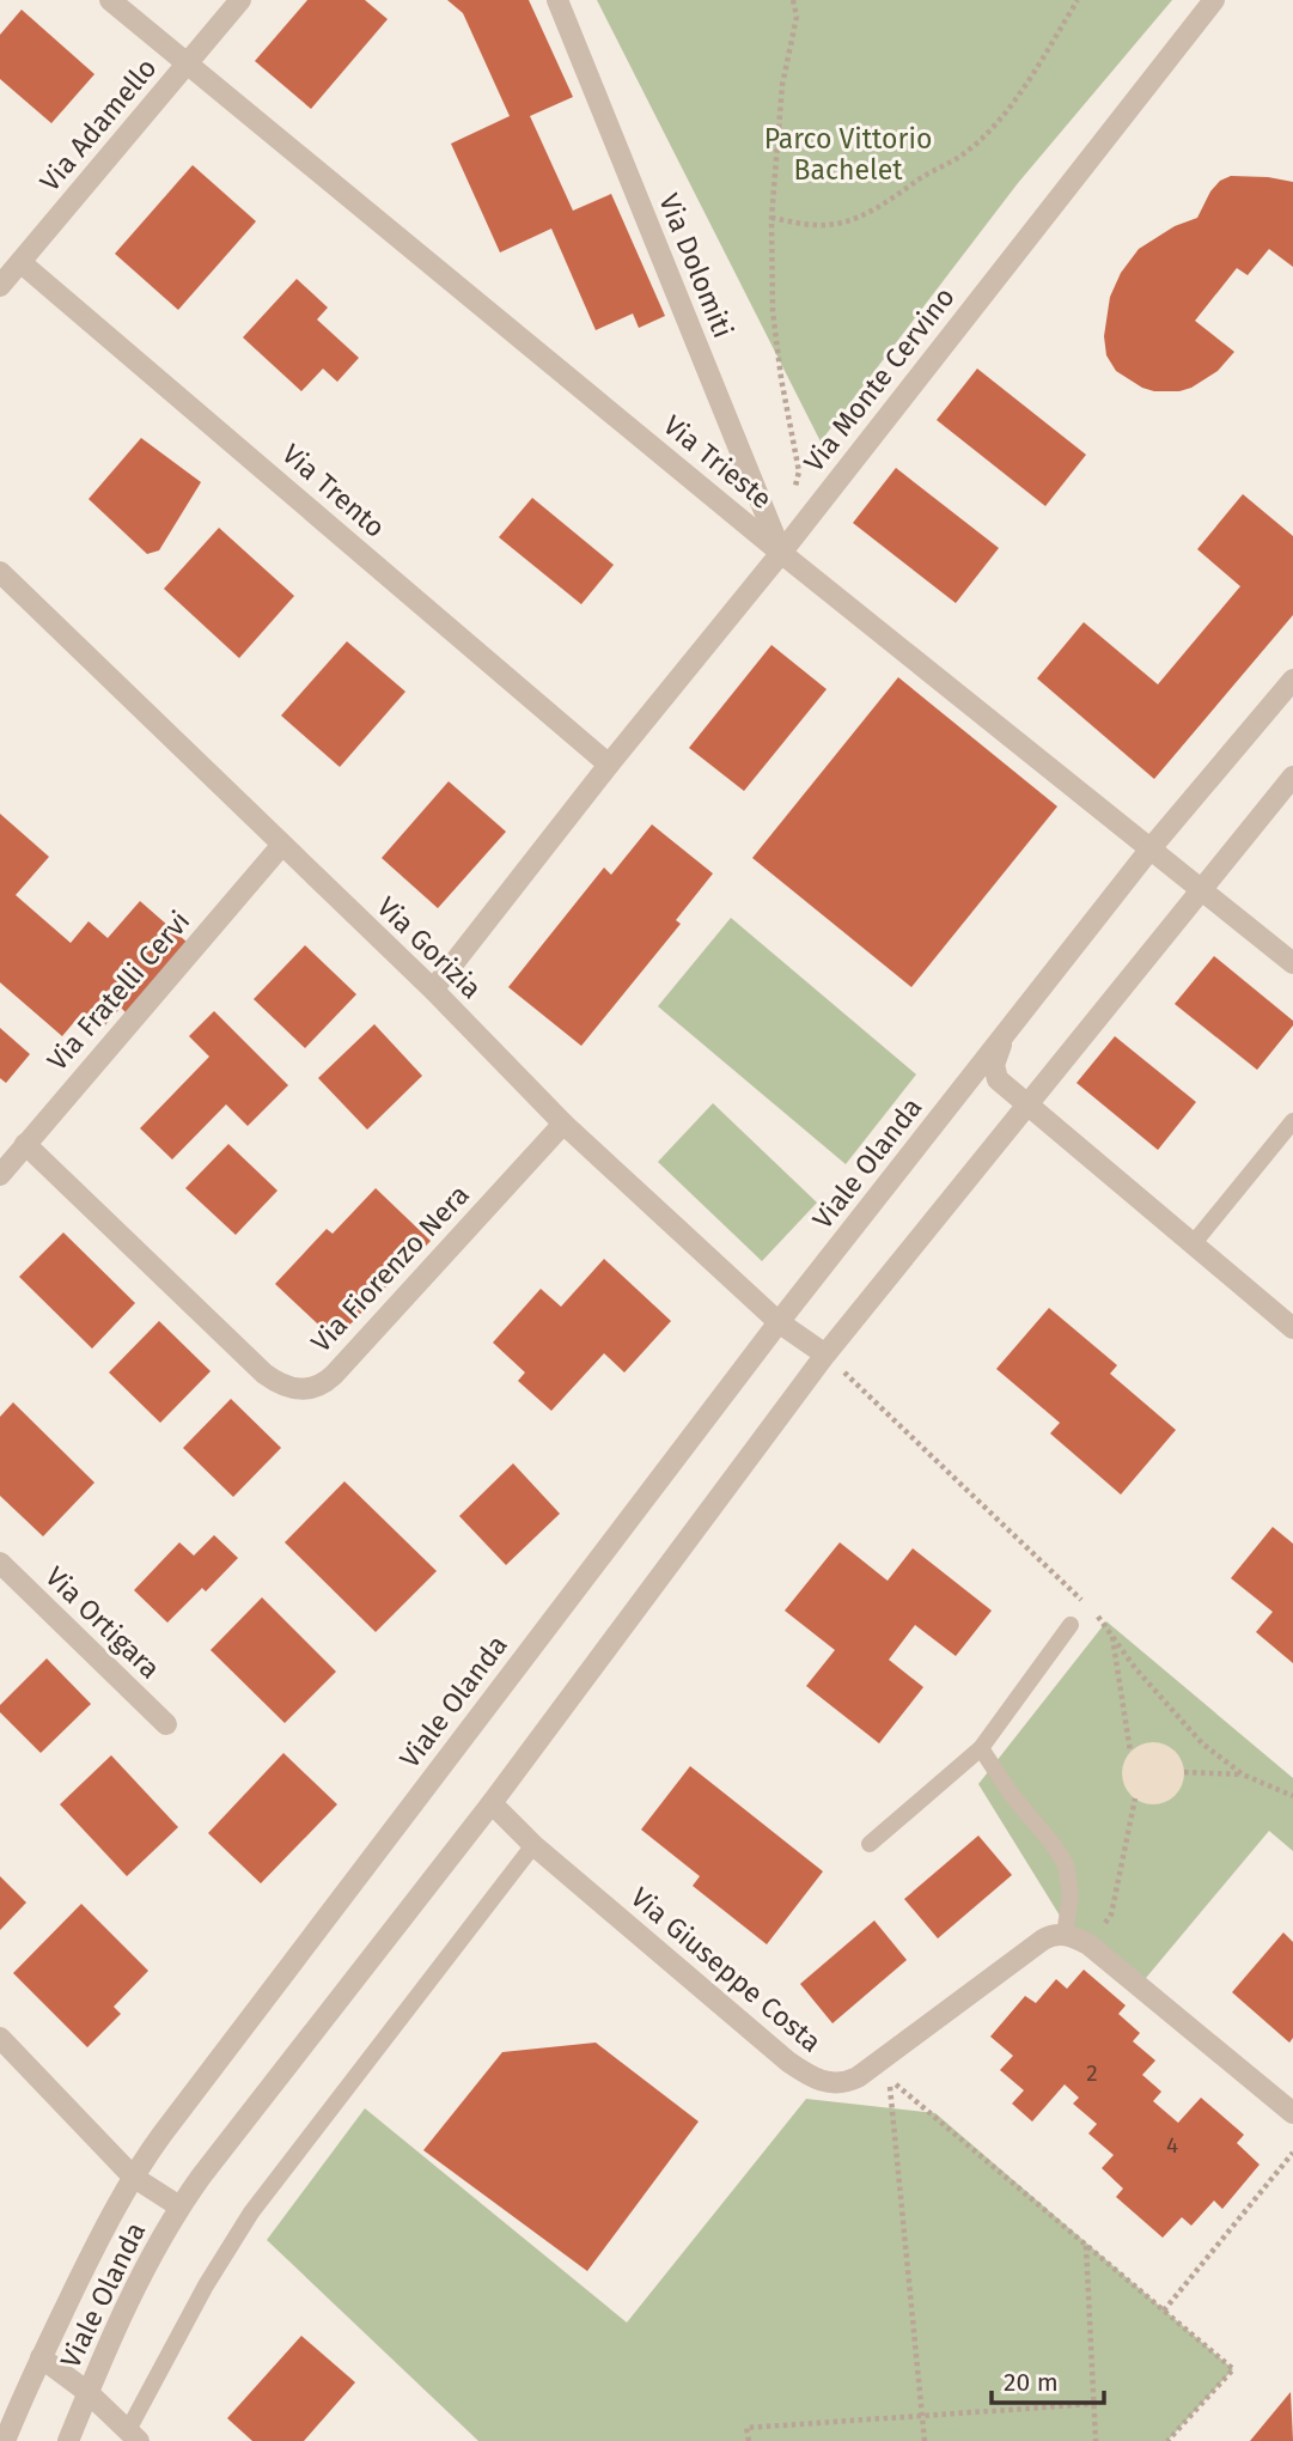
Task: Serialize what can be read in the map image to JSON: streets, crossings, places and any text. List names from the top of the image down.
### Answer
{
  "streets": {
    "street": [
      "Via Adamello",
      "Via Dolomiti",
      "Via Monte Cervino",
      "Via Trieste",
      "Via Trento",
      "Via Gorizia",
      "Via Fratelli Cervi",
      "Viale Olanda",
      "Via Fiorenzo Nera",
      "Via Ortigara",
      "Via Giuseppe Costa"
    ]
  },
  "crossings": [
    ["Via Adamello", "Via Trieste"],
    ["Via Adamello", "Via Trento"],
    ["Via Dolomiti", "Via Monte Cervino"],
    ["Via Dolomiti", "Via Trieste"],
    ["Via Monte Cervino", "Via Trieste"],
    ["Via Monte Cervino", "Via Trento"],
    ["Via Monte Cervino", "Via Gorizia"],
    ["Via Trieste", "Viale Olanda"],
    ["Via Gorizia", "Via Fratelli Cervi"],
    ["Via Gorizia", "Viale Olanda"],
    ["Via Gorizia", "Via Fiorenzo Nera"],
    ["Via Fratelli Cervi", "Via Fiorenzo Nera"],
    ["Viale Olanda", "Via Giuseppe Costa"]
  ],
  "parks": ["Parco Vittorio Bachelet"],
  "house_numbers": ["2", "4"],
  "scale_bar": "20 m"
}
